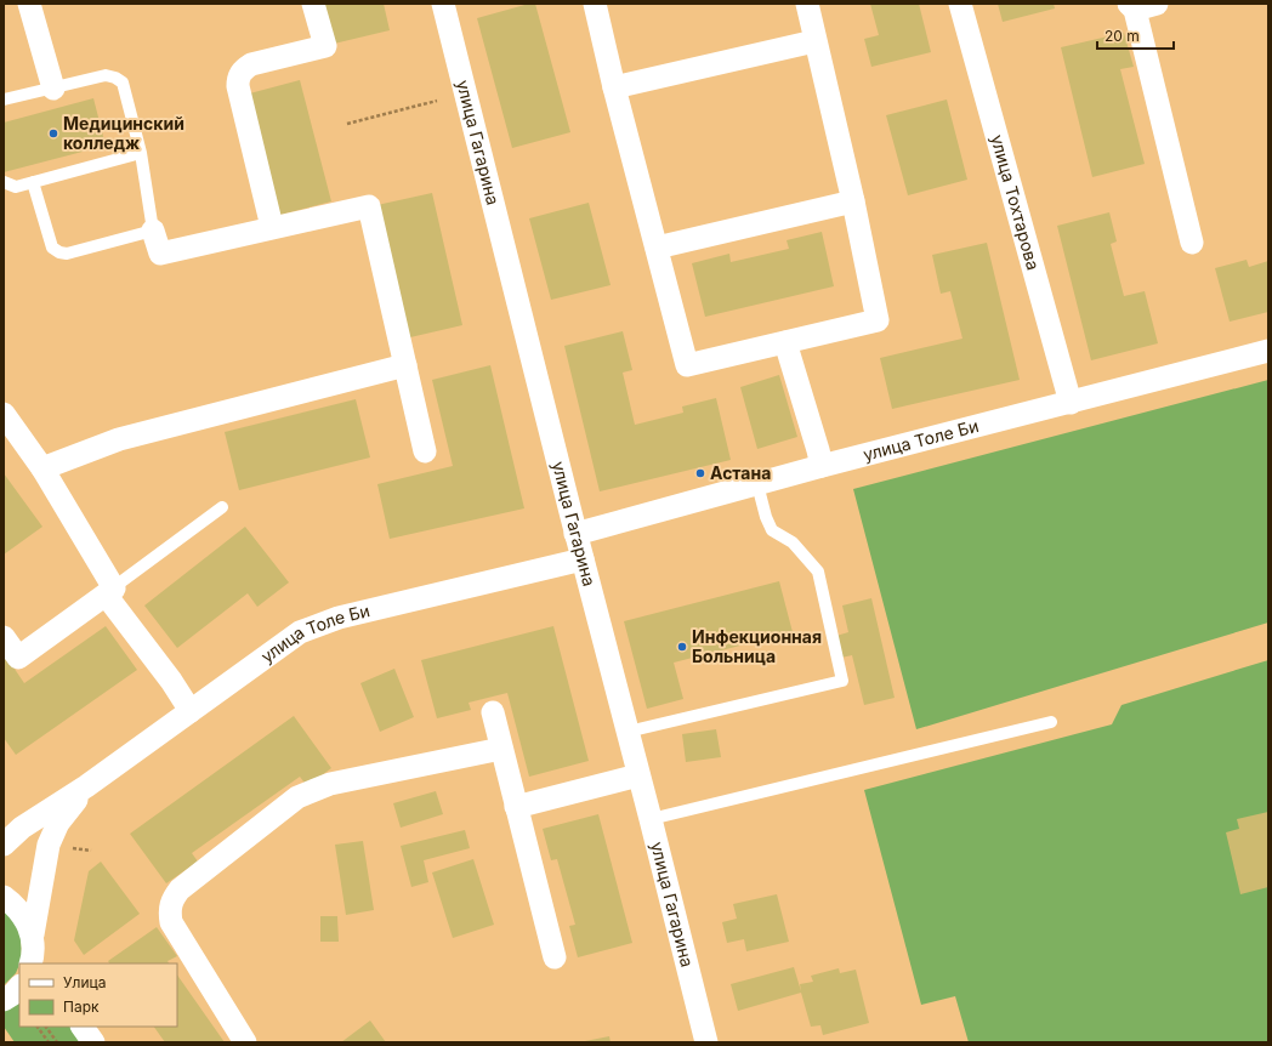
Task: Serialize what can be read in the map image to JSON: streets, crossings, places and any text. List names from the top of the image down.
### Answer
{
  "streets": {
    "street": ["улица Гагарина", "улица Тохтарова", "улица Толе Би"]
  },
  "crossings": [
    ["улица Гагарина", "улица Толе Би"],
    ["улица Тохтарова", "улица Толе Би"]
  ],
  "places": ["Медицинский колледж", "Астана", "Инфекционная Больница"],
  "legend": ["Улица", "Парк"],
  "scale_bar": "20 m"
}
